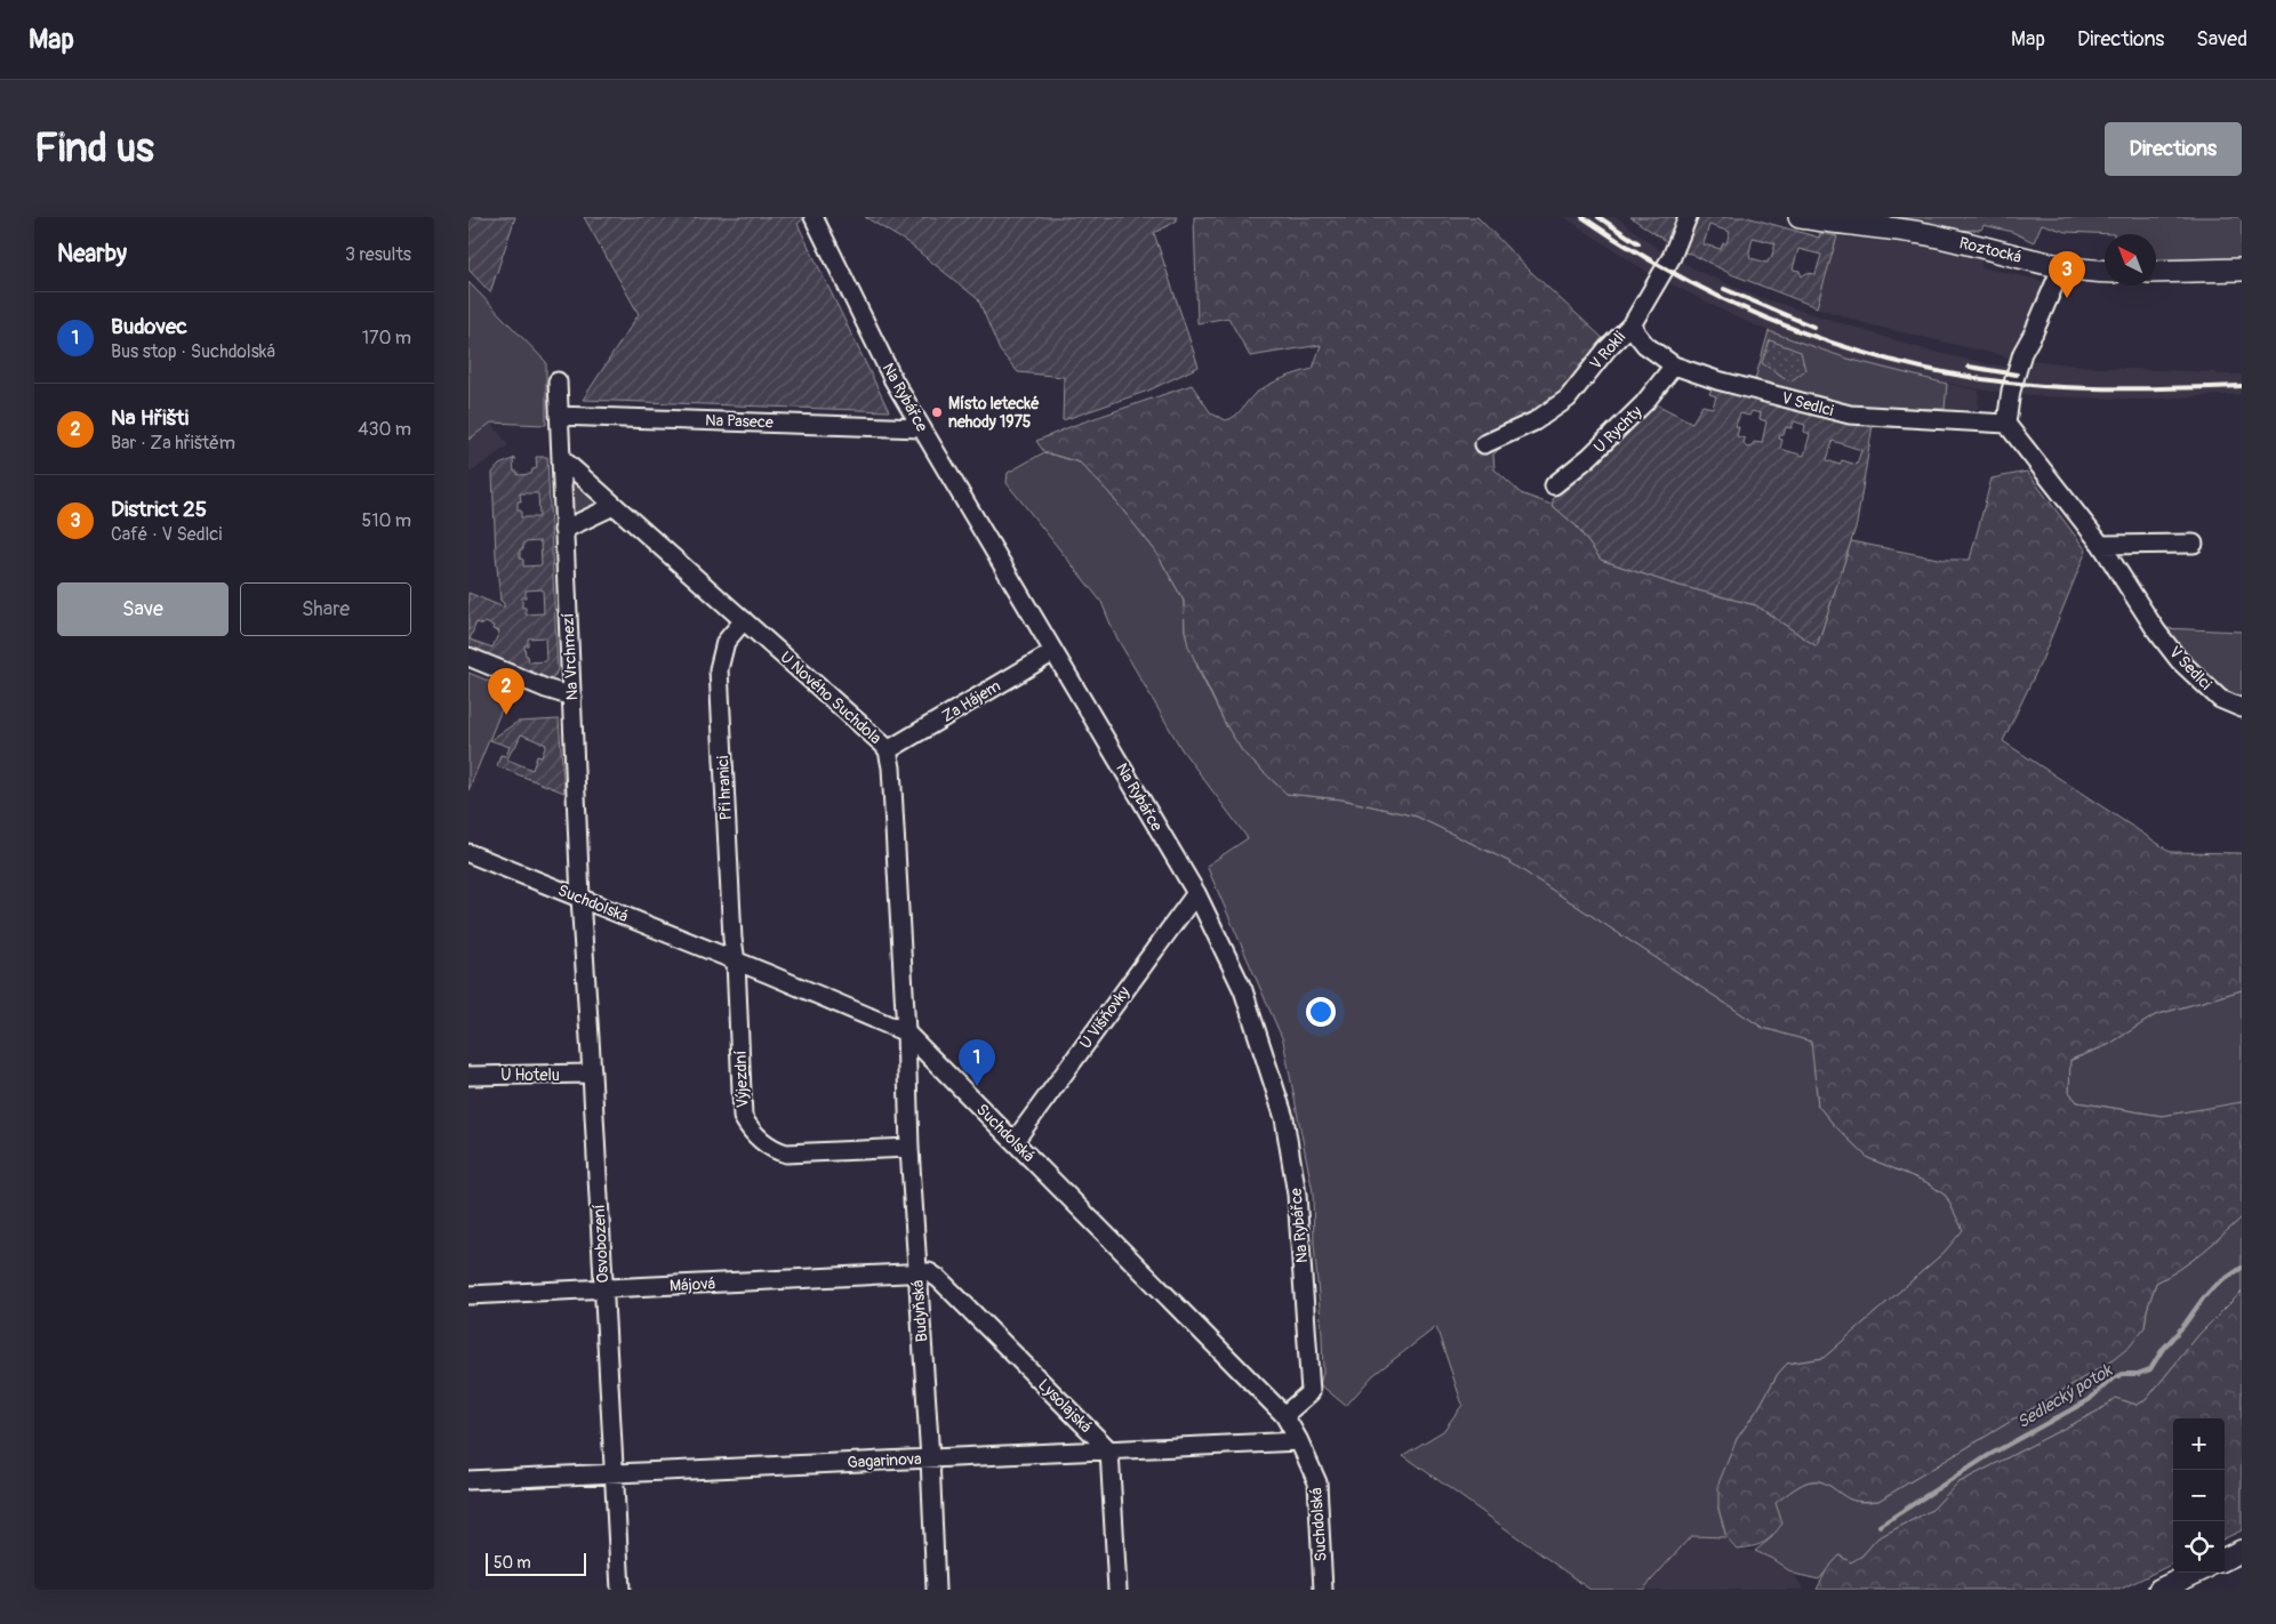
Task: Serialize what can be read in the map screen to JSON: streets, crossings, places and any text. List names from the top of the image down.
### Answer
{
  "streets": {
    "main road": ["Roztocká"],
    "street": [
      "V Rokli",
      "Na Rybářce",
      "V Sedlci",
      "Na Pasece",
      "U Rychty",
      "Na Vrchmezí",
      "U Nového Suchdola",
      "Za Hájem",
      "Při hranici",
      "Suchdolská",
      "U Višňovky",
      "U Hotelu",
      "Výjezdní",
      "Osvobození",
      "Májová",
      "Budyňská",
      "Lysolajská",
      "Gagarinova"
    ]
  },
  "crossings": [
    ["V Rokli", "V Sedlci"],
    ["Na Rybářce", "Na Pasece"],
    ["Na Rybářce", "Za Hájem"],
    ["Na Rybářce", "Suchdolská"],
    ["Na Rybářce", "U Višňovky"],
    ["V Sedlci", "U Rychty"],
    ["Na Pasece", "Na Vrchmezí"],
    ["Na Vrchmezí", "U Nového Suchdola"],
    ["Na Vrchmezí", "Suchdolská"],
    ["Na Vrchmezí", "Osvobození"],
    ["U Nového Suchdola", "Za Hájem"],
    ["U Nového Suchdola", "Při hranici"],
    ["U Nového Suchdola", "Suchdolská"],
    ["U Nového Suchdola", "Budyňská"],
    ["Při hranici", "Suchdolská"],
    ["Při hranici", "Výjezdní"],
    ["Suchdolská", "U Višňovky"],
    ["Suchdolská", "Výjezdní"],
    ["Suchdolská", "Osvobození"],
    ["Suchdolská", "Budyňská"],
    ["Suchdolská", "Gagarinova"],
    ["U Hotelu", "Osvobození"],
    ["Výjezdní", "Budyňská"],
    ["Osvobození", "Májová"],
    ["Osvobození", "Gagarinova"],
    ["Májová", "Budyňská"],
    ["Májová", "Lysolajská"],
    ["Budyňská", "Lysolajská"],
    ["Budyňská", "Gagarinova"],
    ["Lysolajská", "Gagarinova"]
  ],
  "water": ["Sedlecký potok"],
  "places": ["Místo letecké nehody 1975"],
  "scale_bar": "50 m",
  "north": "top left",
  "page": {
    "header": "Map",
    "nav": ["Map", "Directions", "Saved"],
    "buttons": [
      "Directions",
      ["Save", "Share"]
    ],
    "title": "Find us",
    "heading": ["Nearby", "3 results"],
    "pins": ["3", "2", "1"],
    "list": [
      {
        "mark": "1",
        "name": "Budovec",
        "note": "Bus stop · Suchdolská",
        "value": "170 m"
      },
      {
        "mark": "2",
        "name": "Na Hřišti",
        "note": "Bar · Za hřištěm",
        "value": "430 m"
      },
      {
        "mark": "3",
        "name": "District 25",
        "note": "Café · V Sedlci",
        "value": "510 m"
      }
    ],
    "map_buttons": ["+", "−"],
    "scale": "50 m"
  }
}
